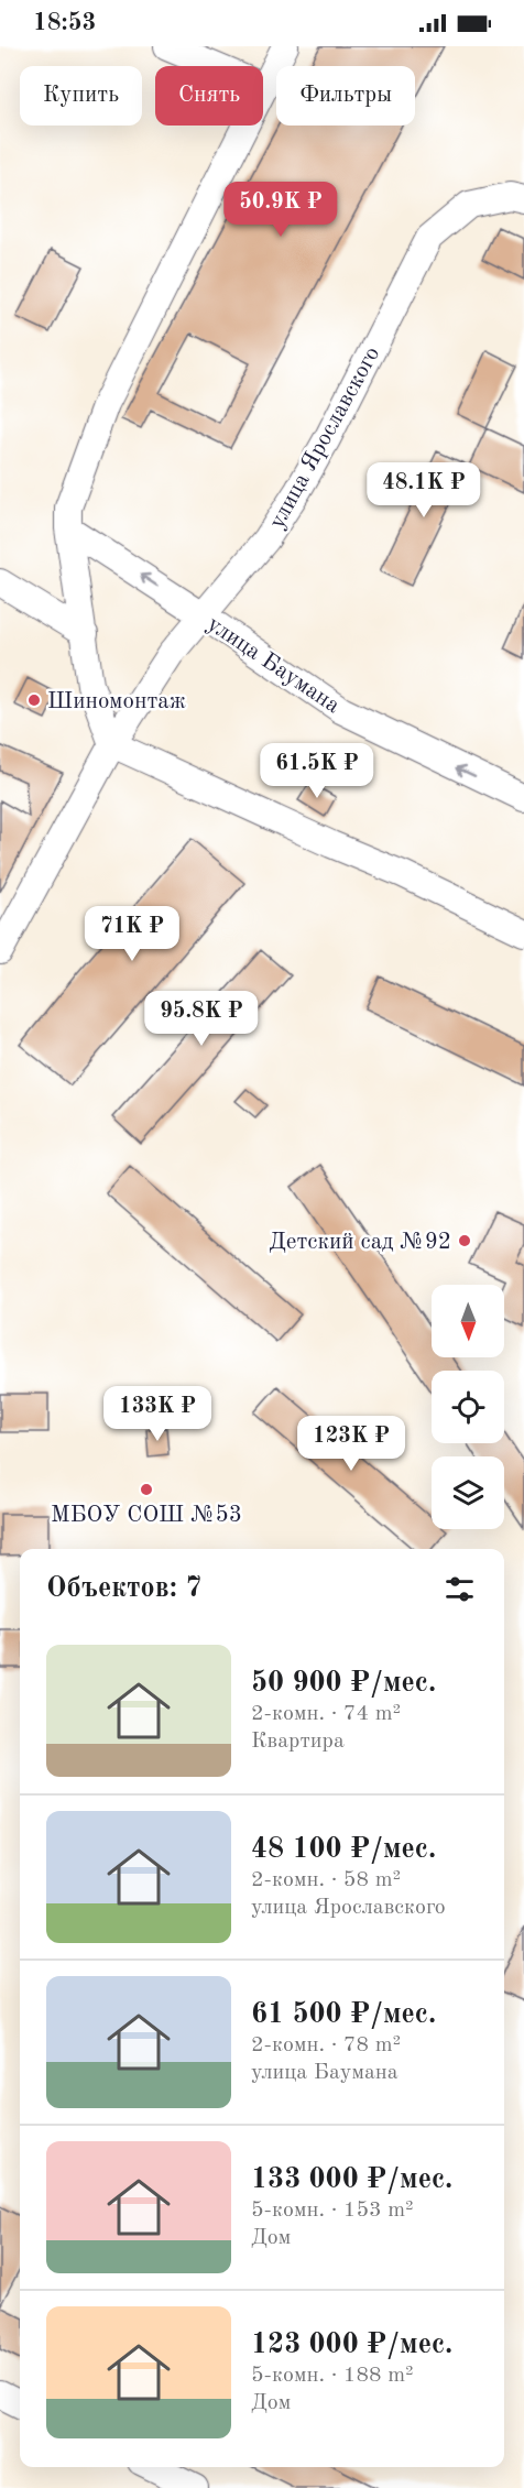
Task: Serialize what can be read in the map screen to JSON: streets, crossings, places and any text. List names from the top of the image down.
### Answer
{
  "streets": {
    "street": ["улица Ярославского", "улица Баумана"]
  },
  "crossings": [
    ["улица Ярославского", "улица Баумана"]
  ],
  "places": ["Шиномонтаж", "Детский сад №92", "МБОУ СОШ №53"],
  "north": "bottom",
  "page": {
    "status": "18:53",
    "chip": ["Купить", "Снять", "Фильтры"],
    "price": [
      "50.9K ₽",
      "48.1K ₽",
      "61.5K ₽",
      "71K ₽",
      "95.8K ₽",
      "133K ₽",
      "123K ₽"
    ],
    "heading": "Объектов: 7",
    "list": [
      {
        "name": "50 900 ₽/мес.",
        "note": "2-комн. · 74 m² · Квартира"
      },
      {
        "name": "48 100 ₽/мес.",
        "note": "2-комн. · 58 m² · улица Ярославского"
      },
      {
        "name": "61 500 ₽/мес.",
        "note": "2-комн. · 78 m² · улица Баумана"
      },
      {
        "name": "133 000 ₽/мес.",
        "note": "5-комн. · 153 m² · Дом"
      },
      {
        "name": "123 000 ₽/мес.",
        "note": "5-комн. · 188 m² · Дом"
      }
    ]
  }
}
